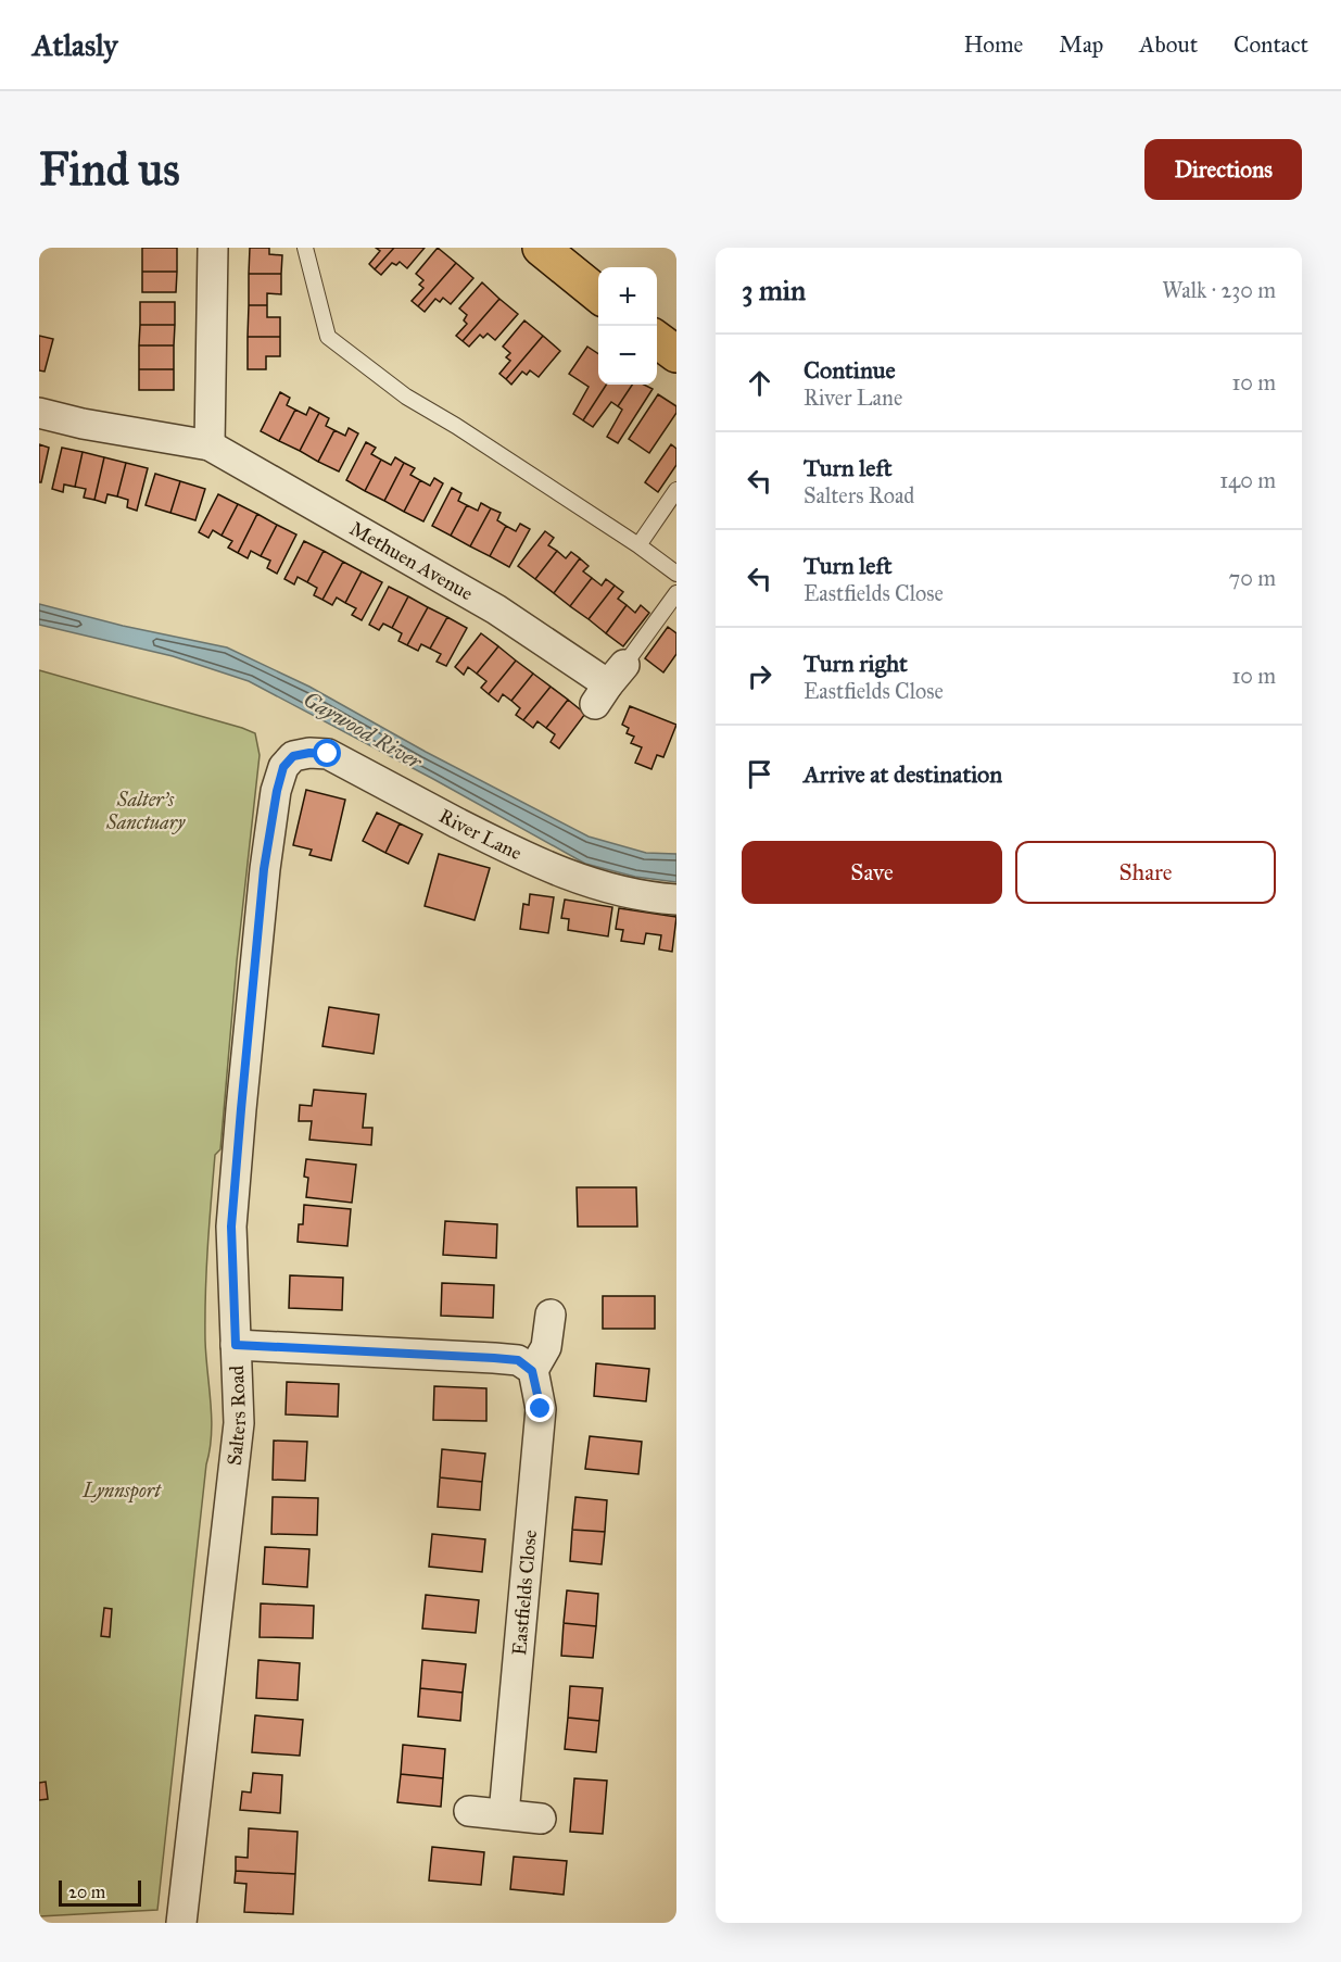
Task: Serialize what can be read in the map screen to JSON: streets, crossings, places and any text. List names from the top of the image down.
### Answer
{
  "streets": {
    "street": [
      "Methuen Avenue",
      "River Lane",
      "Salters Road",
      "Eastfields Close"
    ]
  },
  "crossings": [
    ["River Lane", "Salters Road"]
  ],
  "water": ["Gaywood River"],
  "parks": ["Salter's Sanctuary", "Lynnsport"],
  "scale_bar": "20 m",
  "page": {
    "header": "Atlasly",
    "nav": [
      "Home",
      "Map",
      "About",
      "Contact"
    ],
    "buttons": [
      "Directions",
      ["Save", "Share"]
    ],
    "title": "Find us",
    "heading": ["3 min", "Walk · 230 m"],
    "map_buttons": ["+", "−"],
    "list": [
      ["Continue", "River Lane", "10 m"],
      ["Turn left", "Salters Road", "140 m"],
      ["Turn left", "Eastfields Close", "70 m"],
      ["Turn right", "Eastfields Close", "10 m"],
      "Arrive at destination"
    ],
    "scale": "20 m"
  }
}
